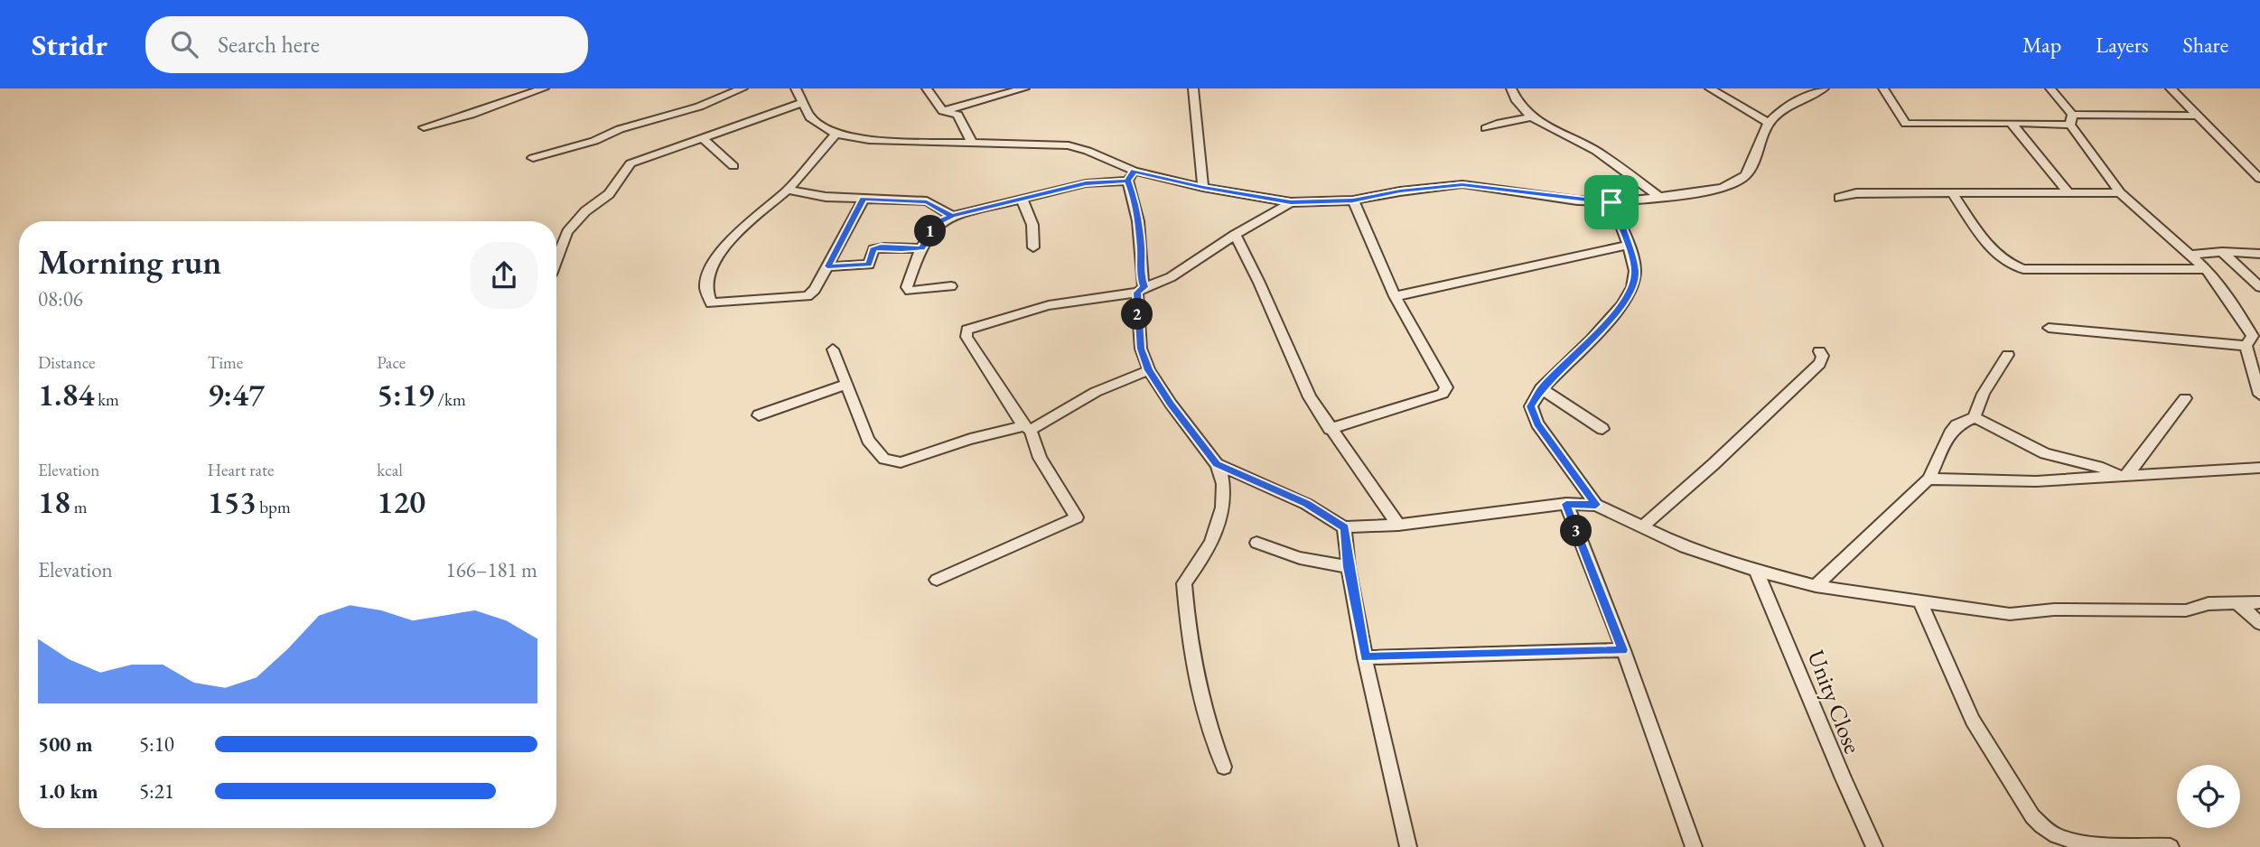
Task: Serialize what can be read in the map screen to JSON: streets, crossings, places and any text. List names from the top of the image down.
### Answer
{
  "streets": {
    "street": ["Unity Close"]
  },
  "page": {
    "header": "Stridr",
    "search": "Search here",
    "nav": ["Map", "Layers", "Share"],
    "pins": ["1", "2", "3"],
    "heading": ["Morning run", "08:06"],
    "stats": [
      ["Distance", "1.84 km"],
      ["Time", "9:47"],
      ["Pace", "5:19 /km"],
      ["Elevation", "18 m"],
      ["Heart rate", "153 bpm"],
      ["kcal", "120"]
    ],
    "chart": ["Elevation", "166–181 m"],
    "list": [
      {
        "name": "500 m",
        "note": "5:10"
      },
      {
        "name": "1.0 km",
        "note": "5:21"
      }
    ]
  }
}
